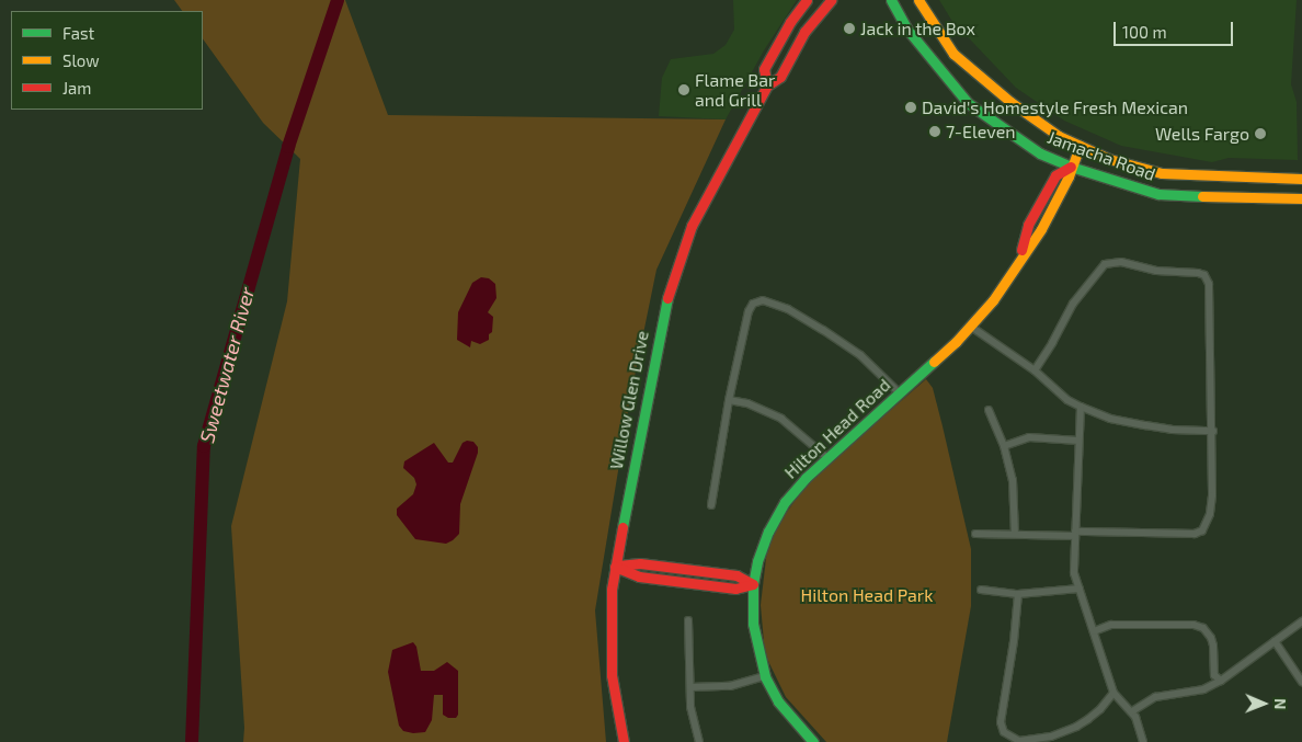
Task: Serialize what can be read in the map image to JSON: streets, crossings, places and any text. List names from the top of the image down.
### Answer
{
  "streets": {
    "main road": ["Jamacha Road", "Willow Glen Drive", "Hilton Head Road"]
  },
  "crossings": [
    ["Jamacha Road", "Hilton Head Road"]
  ],
  "water": ["Sweetwater River"],
  "parks": ["Hilton Head Park"],
  "places": [
    "Jack in the Box",
    "Flame Bar and Grill",
    "David's Homestyle Fresh Mexican",
    "7-Eleven",
    "Wells Fargo"
  ],
  "legend": ["Fast", "Slow", "Jam"],
  "scale_bar": "100 m",
  "north": "right"
}
